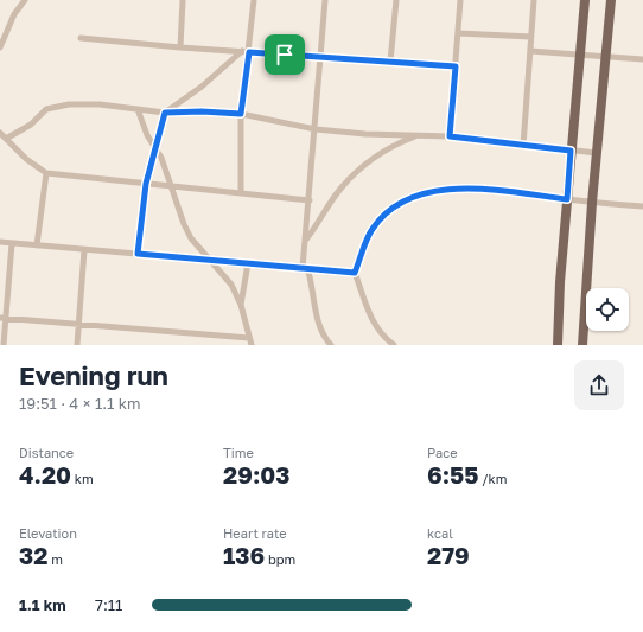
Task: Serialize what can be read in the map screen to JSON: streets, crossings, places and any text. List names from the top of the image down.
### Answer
{
  "page": {
    "heading": ["Evening run", "19:51 · 4 × 1.1 km"],
    "stats": [
      ["Distance", "4.20 km"],
      ["Time", "29:03"],
      ["Pace", "6:55 /km"],
      ["Elevation", "32 m"],
      ["Heart rate", "136 bpm"],
      ["kcal", "279"]
    ],
    "list": [
      {
        "name": "1.1 km",
        "note": "7:11"
      }
    ]
  }
}
